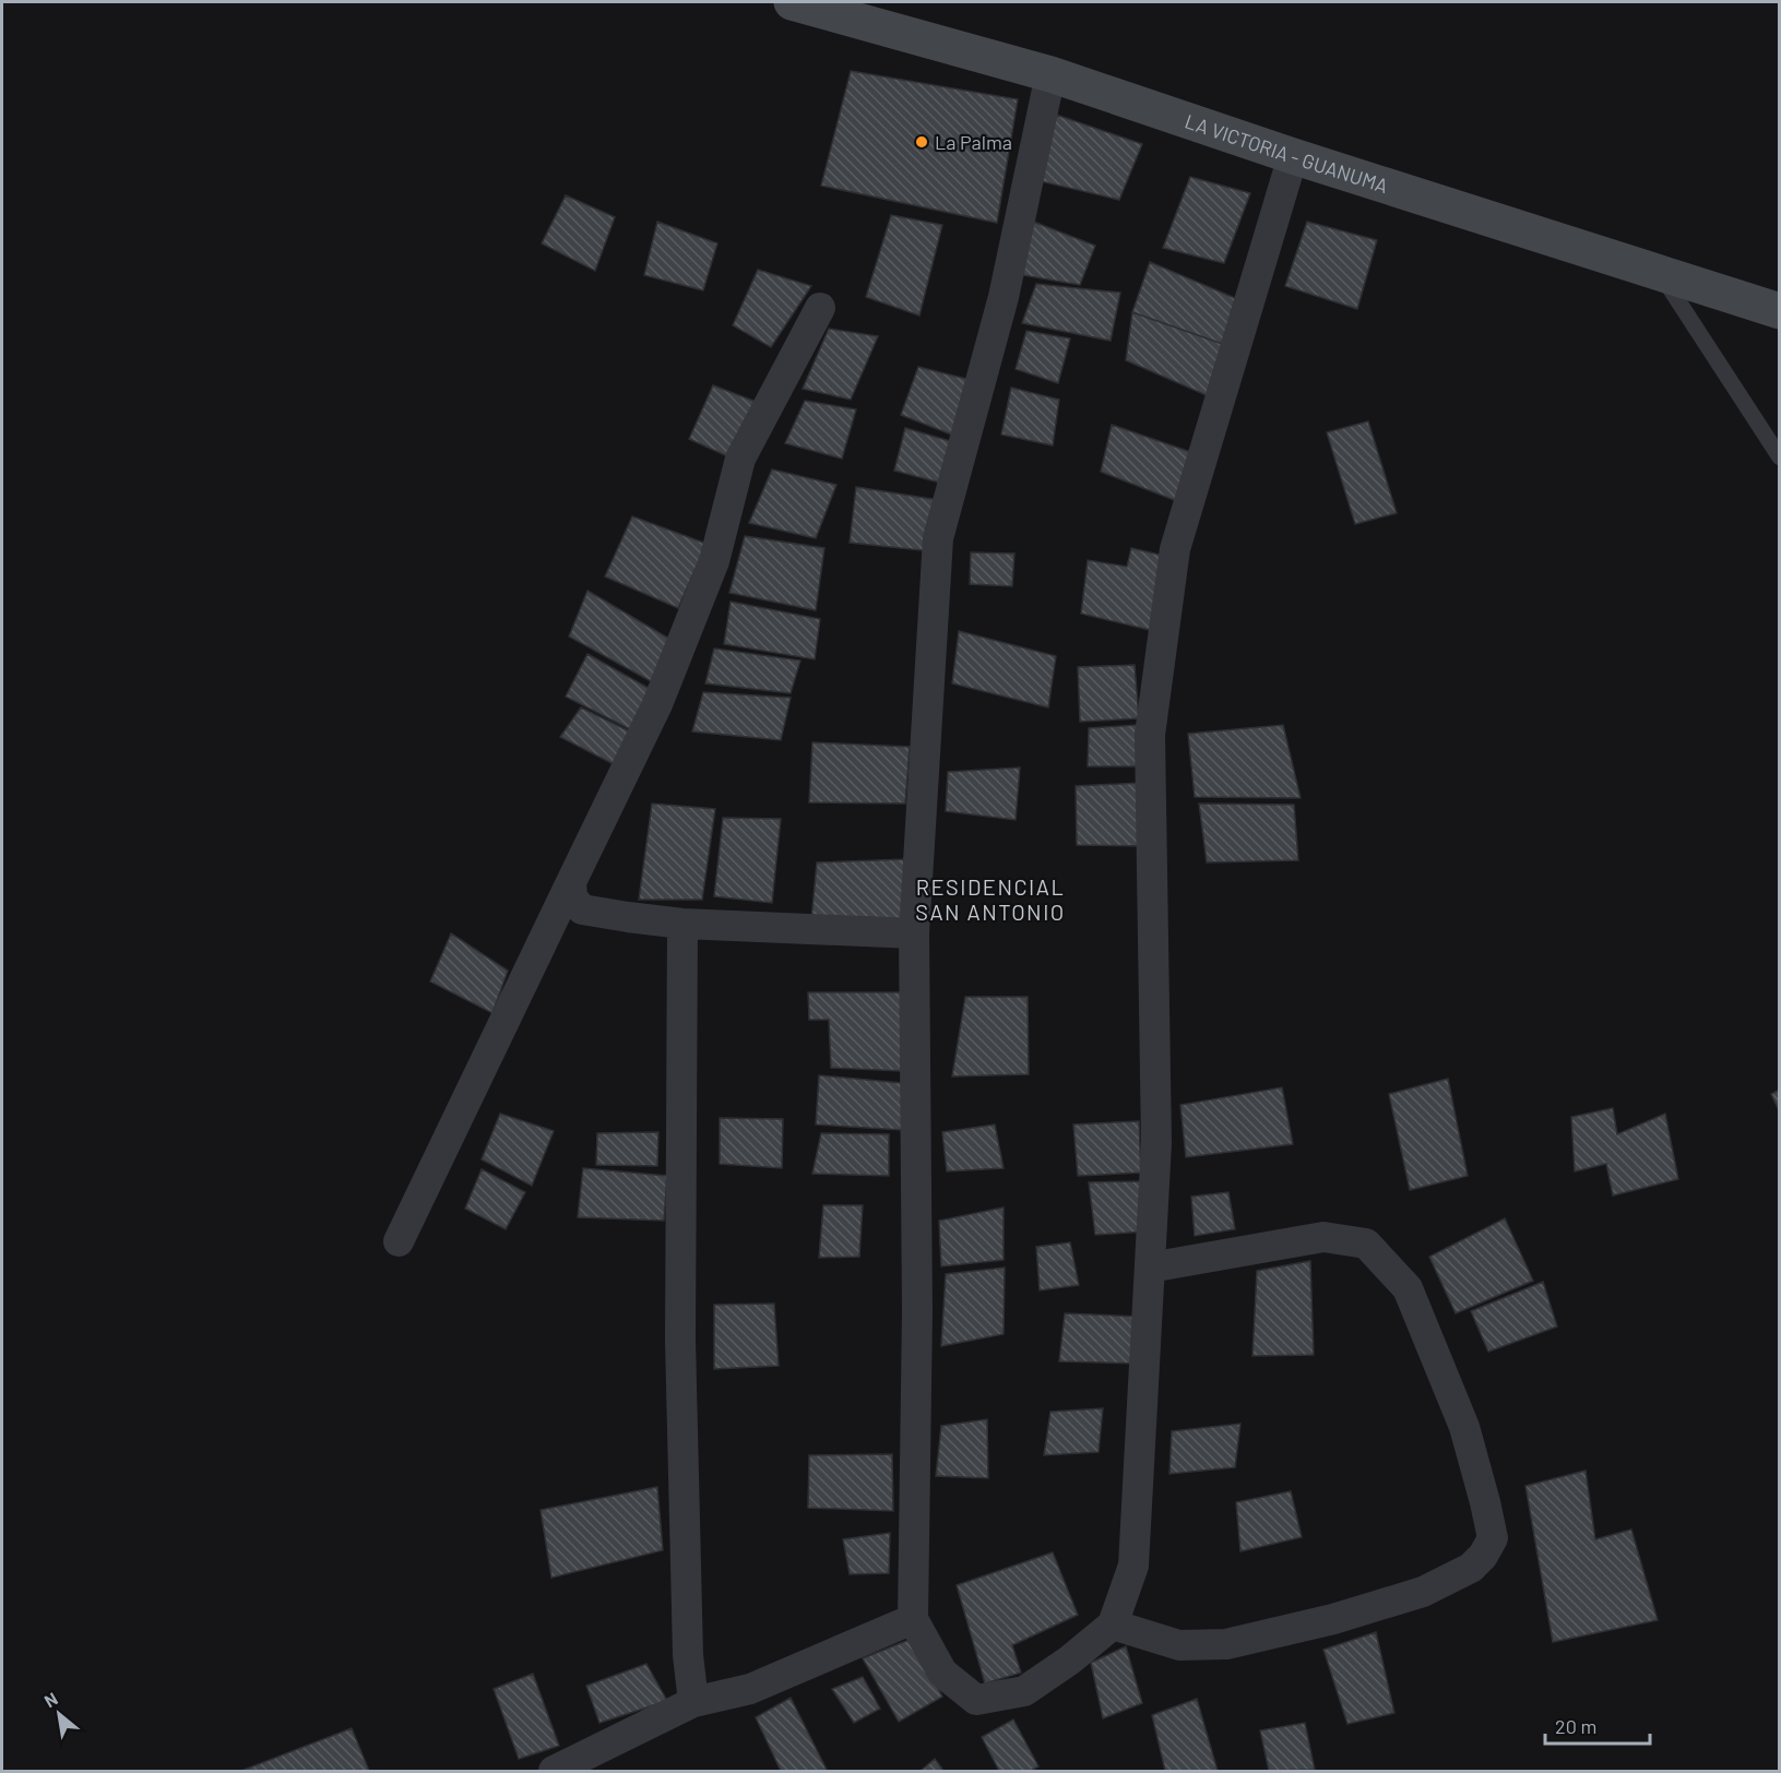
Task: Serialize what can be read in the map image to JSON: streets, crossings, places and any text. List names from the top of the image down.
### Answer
{
  "streets": {
    "main road": ["LA VICTORIA - GUANUMA"]
  },
  "districts": ["RESIDENCIAL SAN ANTONIO"],
  "places": ["La Palma"],
  "scale_bar": "20 m",
  "north": "top left"
}
